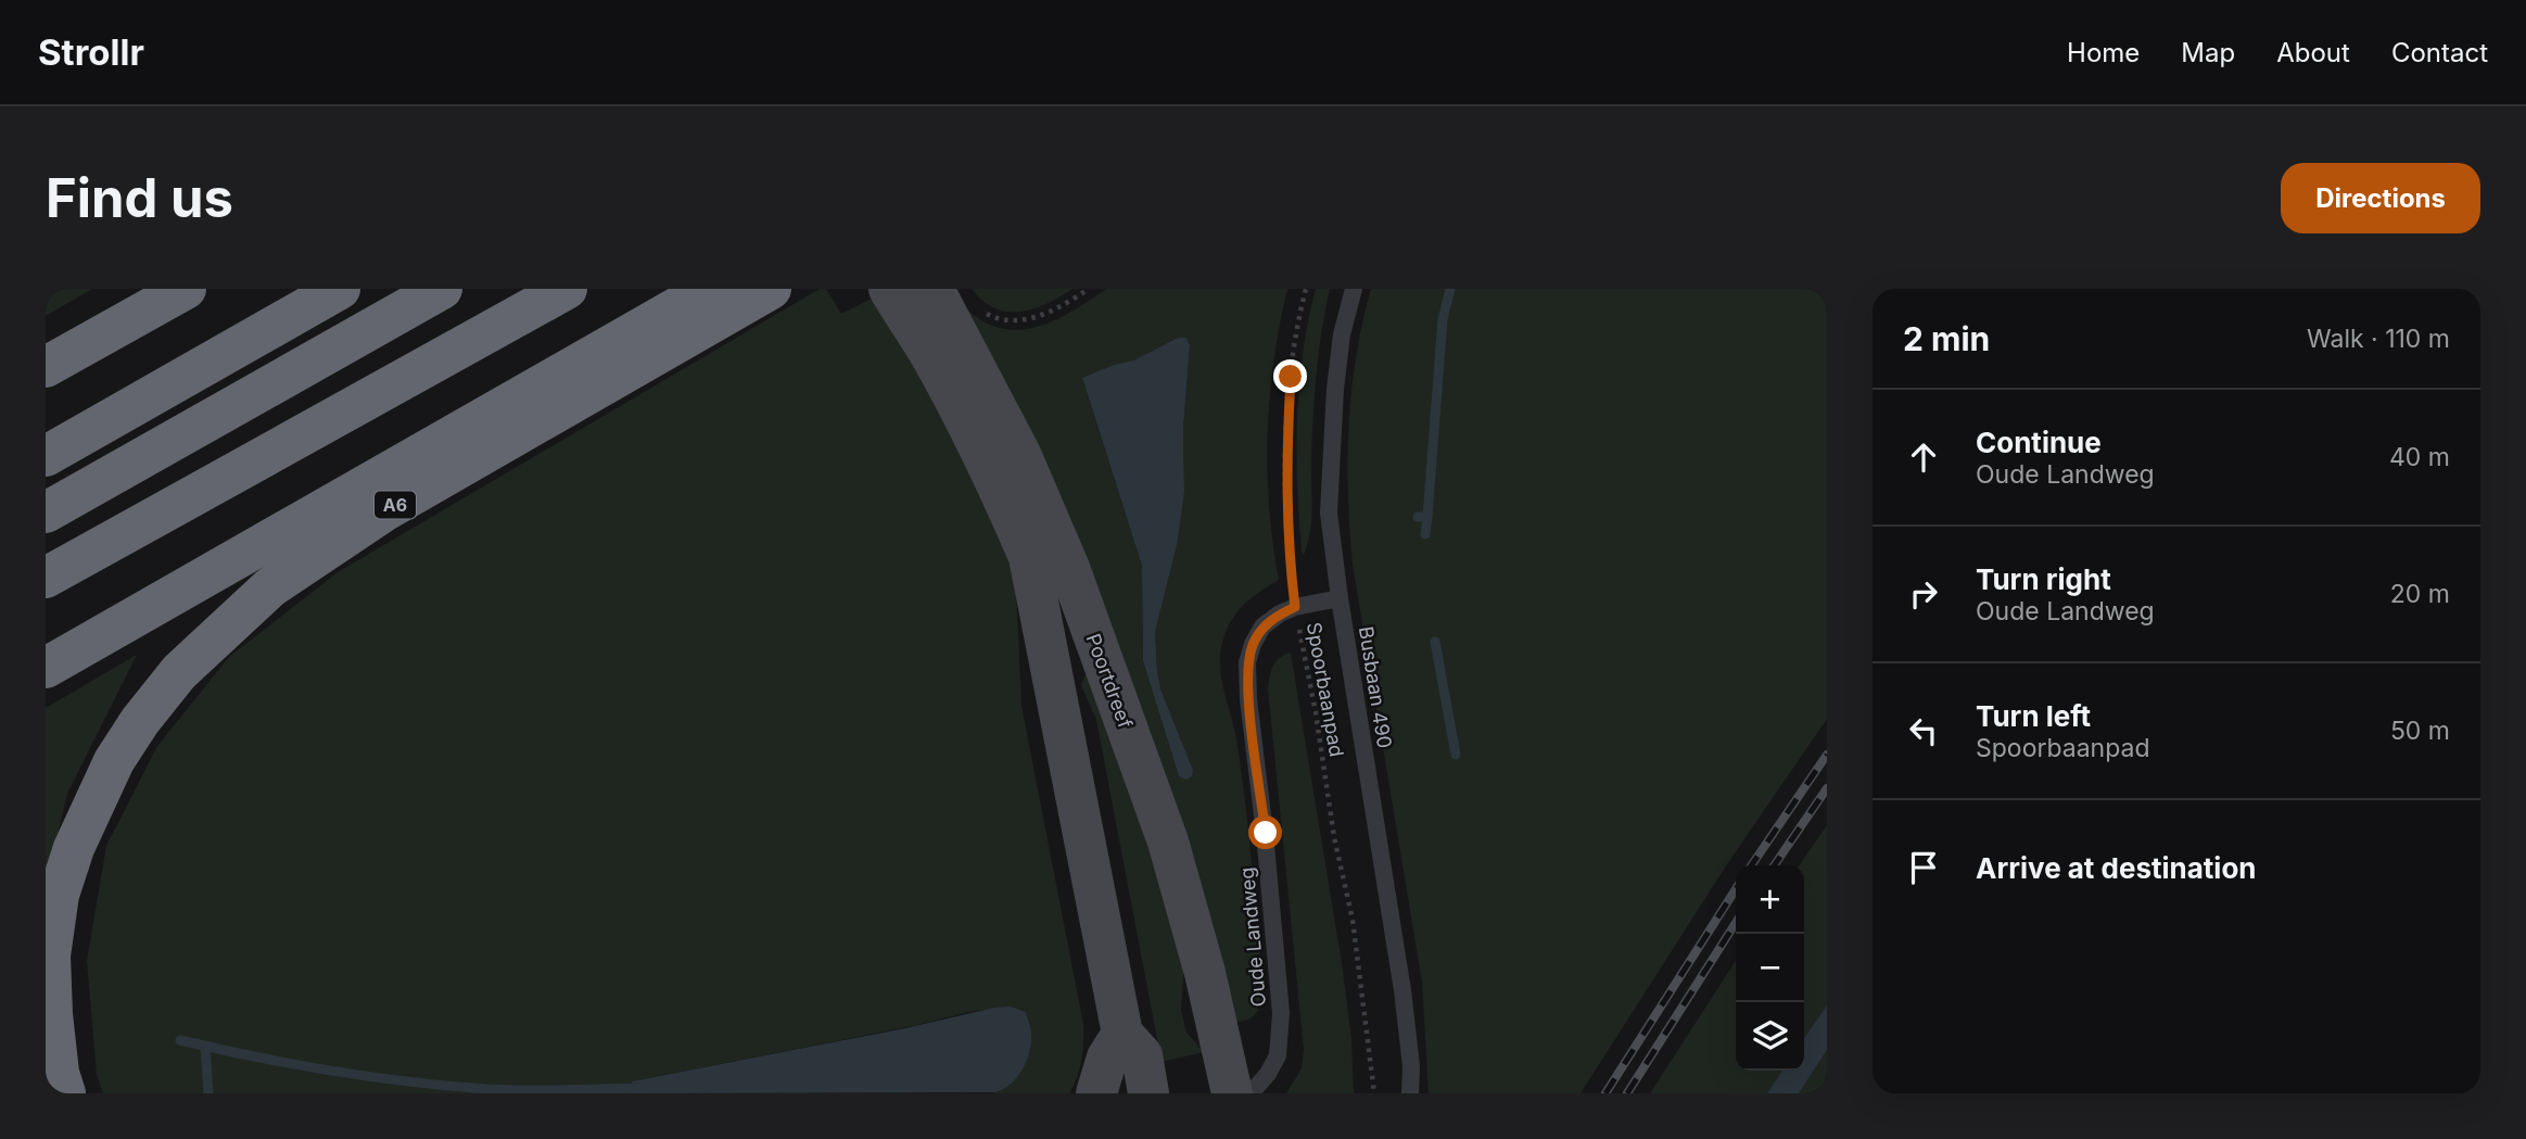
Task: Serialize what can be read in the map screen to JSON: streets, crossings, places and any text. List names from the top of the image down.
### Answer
{
  "streets": {
    "highway": ["A6"],
    "main road": ["Poortdreef"],
    "lane": ["Busbaan 490", "Oude Landweg"],
    "path": ["Spoorbaanpad"]
  },
  "crossings": [
    ["Busbaan 490", "Oude Landweg"],
    ["Spoorbaanpad", "Oude Landweg"]
  ],
  "page": {
    "header": "Strollr",
    "nav": [
      "Home",
      "Map",
      "About",
      "Contact"
    ],
    "buttons": "Directions",
    "title": "Find us",
    "heading": ["2 min", "Walk · 110 m"],
    "list": [
      ["Continue", "Oude Landweg", "40 m"],
      ["Turn right", "Oude Landweg", "20 m"],
      ["Turn left", "Spoorbaanpad", "50 m"],
      "Arrive at destination"
    ],
    "map_buttons": ["+", "−"]
  }
}
